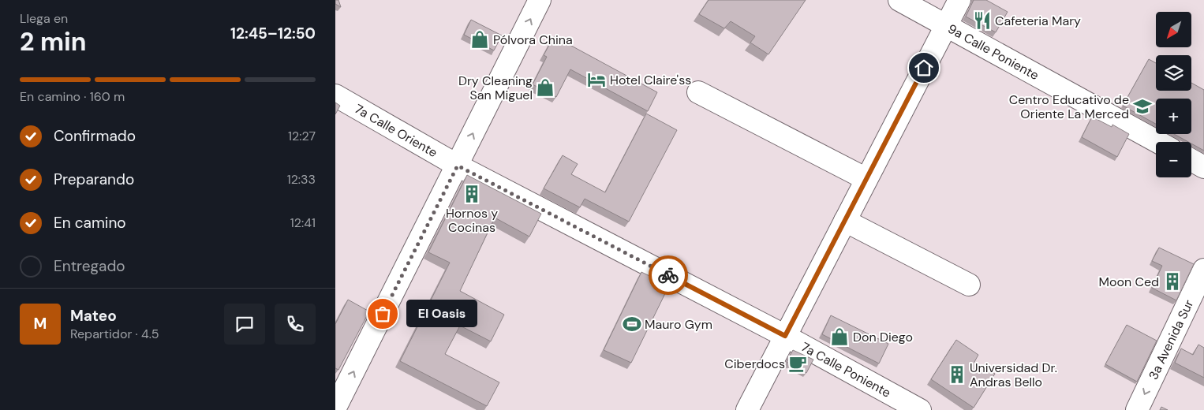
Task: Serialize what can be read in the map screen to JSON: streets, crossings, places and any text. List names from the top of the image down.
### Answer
{
  "streets": {
    "street": [
      "9a Calle Poniente",
      "7a Calle Oriente",
      "3a Avenida Sur",
      "7a Calle Poniente"
    ]
  },
  "crossings": [
    ["7a Calle Oriente", "7a Calle Poniente"]
  ],
  "one_way": ["3a Avenida Sur"],
  "places": {
    "restaurant": ["Cafeteria Mary"],
    "shop": ["Pólvora China", "Dry Cleaning San Miguel", "Don Diego"],
    "hotel": ["Hotel Claire'ss"],
    "school or university": ["Centro Educativo de Oriente La Merced"],
    "building": ["Hornos y Cocinas", "Moon Ced", "Universidad Dr. Andras Bello"],
    "other": ["El Oasis"],
    "sports": ["Mauro Gym"],
    "cafe": ["Ciberdocs"]
  },
  "north": "bottom left",
  "page": {
    "heading": ["2 min", "Llega en", "12:45–12:50"],
    "panel": ["Mateo", "Repartidor · 4.5"],
    "map_buttons": ["+", "−"],
    "bar": "En camino · 160 m",
    "list": [
      ["Confirmado", "12:27"],
      ["Preparando", "12:33"],
      ["En camino", "12:41"],
      "Entregado"
    ],
    "bubble": "El Oasis",
    "round": "M"
  }
}
